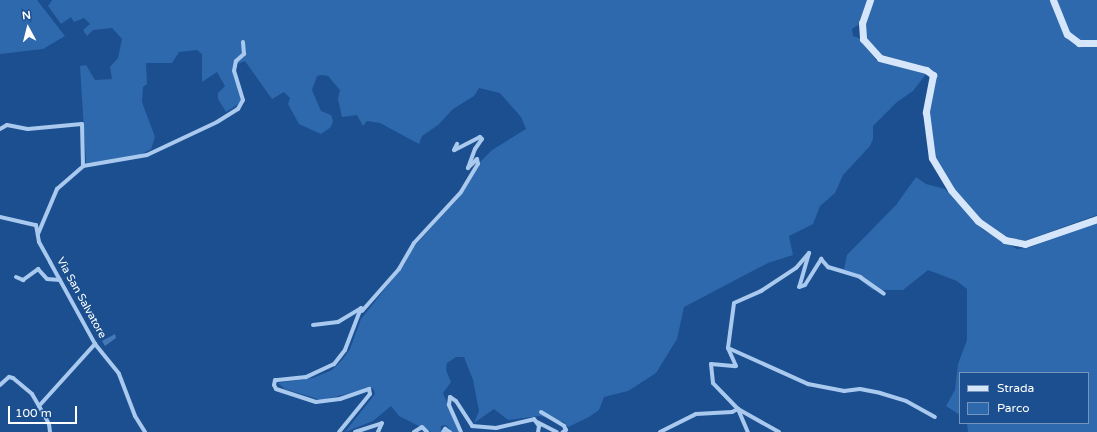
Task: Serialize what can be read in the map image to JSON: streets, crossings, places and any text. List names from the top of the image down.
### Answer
{
  "streets": {
    "street": ["Via San Salvatore"]
  },
  "legend": ["Strada", "Parco"],
  "scale_bar": "100 m",
  "north": "top"
}
